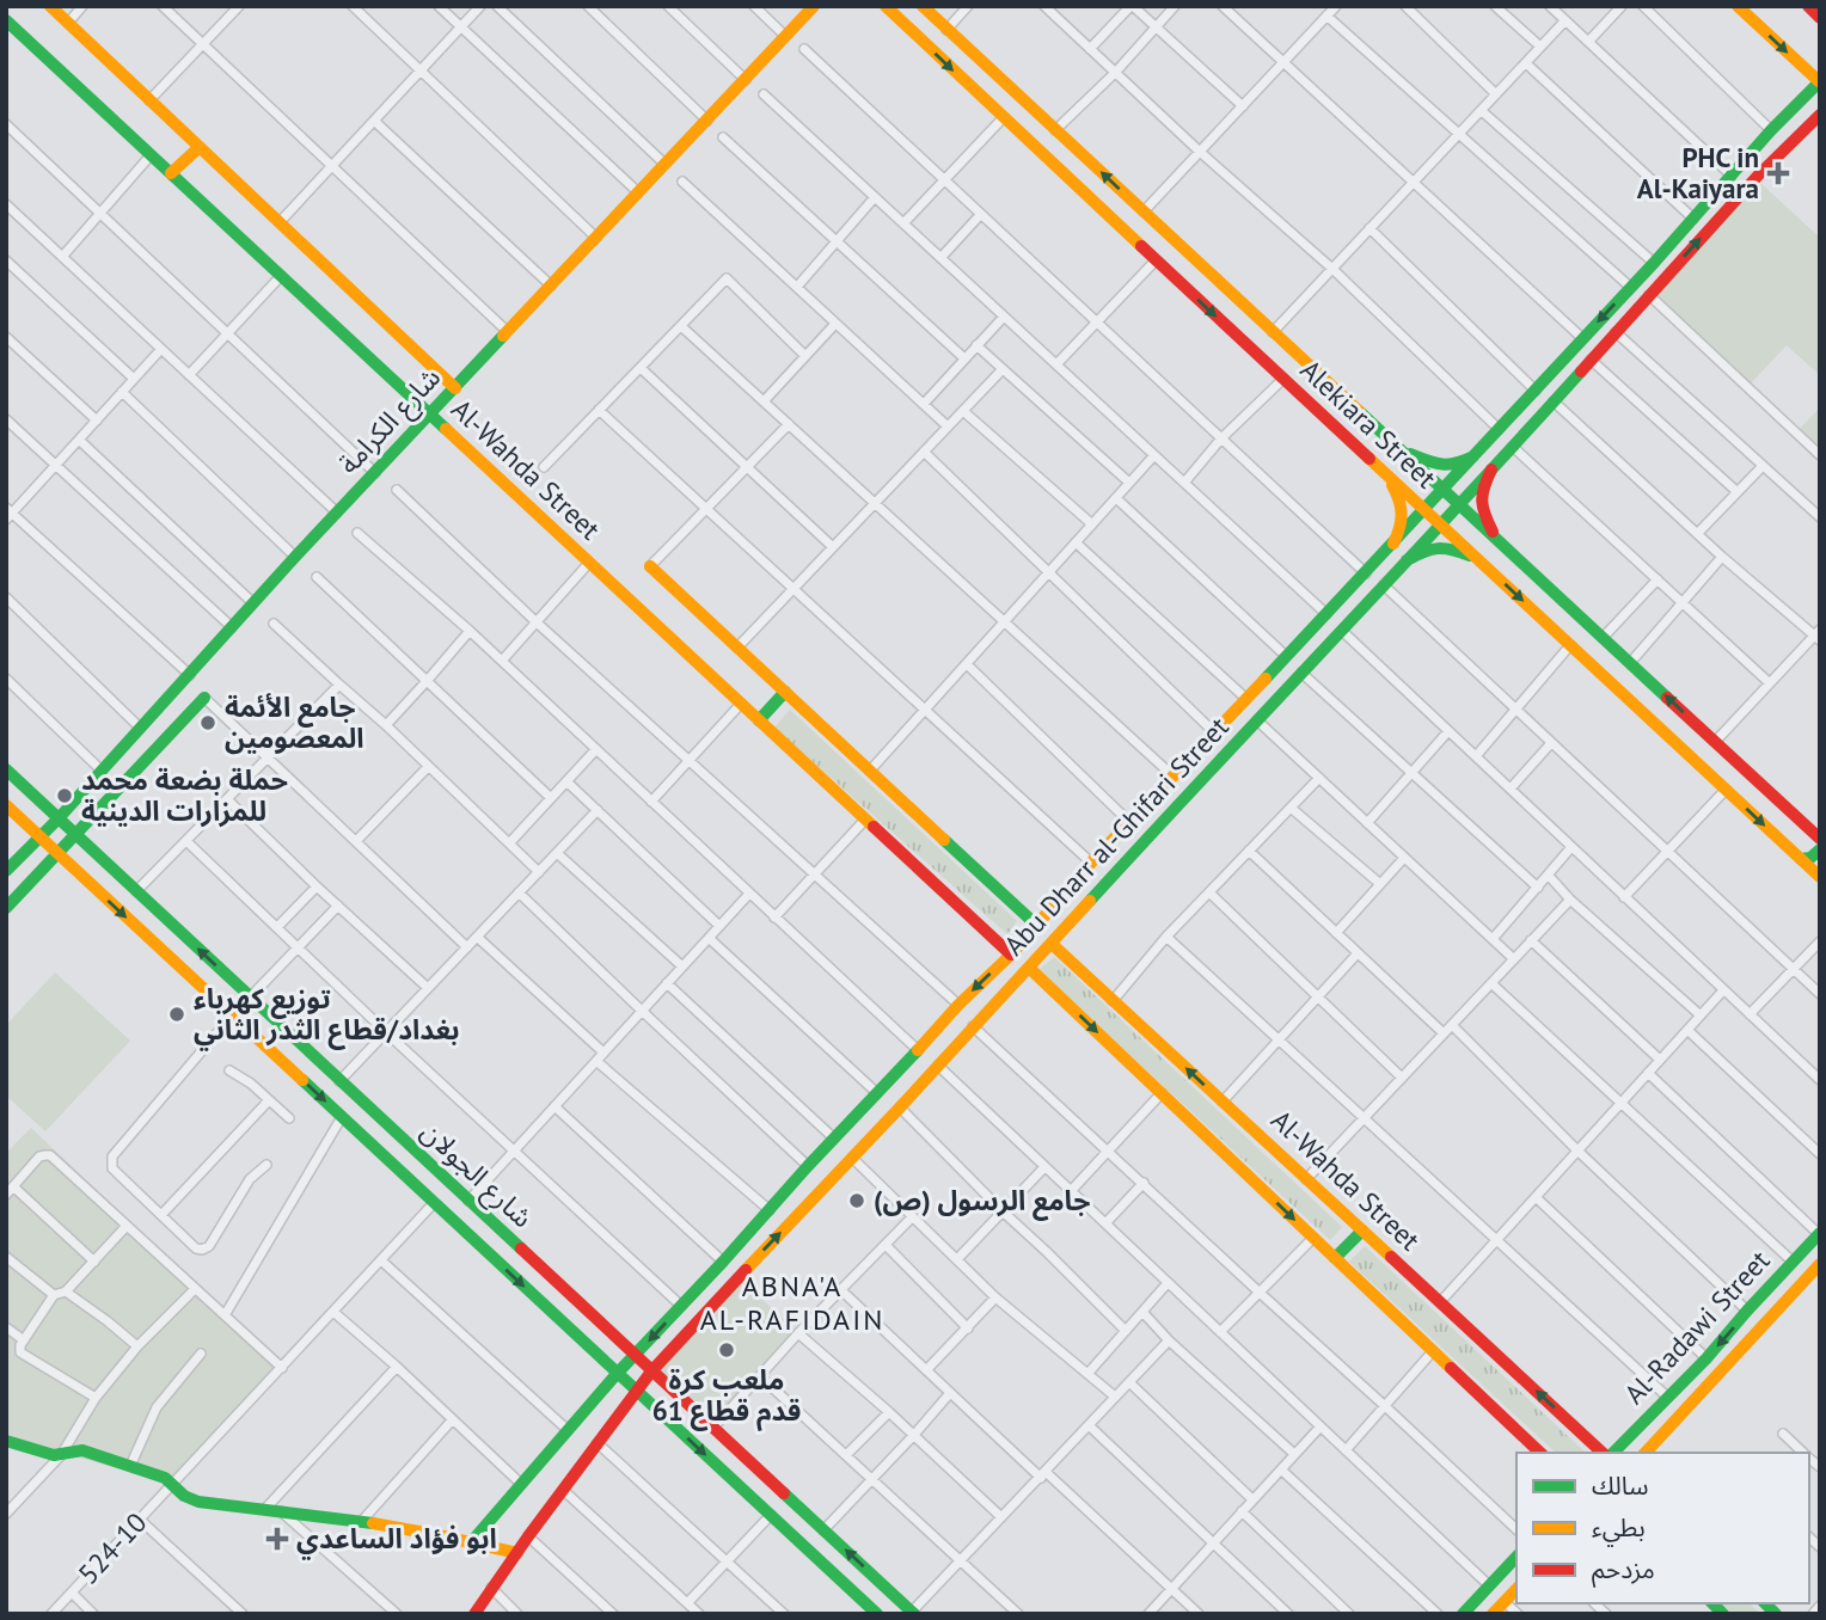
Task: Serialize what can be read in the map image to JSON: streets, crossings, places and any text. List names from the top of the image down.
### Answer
{
  "streets": {
    "street": [
      "شارع الكرامة",
      "Alekiara Street",
      "Al-Wahda Street",
      "Abu Dharr al-Ghifari Street",
      "شارع الجولان",
      "Al-Radawi Street",
      "524-10"
    ]
  },
  "crossings": [
    ["شارع الكرامة", "Al-Wahda Street"],
    ["شارع الكرامة", "شارع الجولان"],
    ["Alekiara Street", "Abu Dharr al-Ghifari Street"],
    ["Al-Wahda Street", "Abu Dharr al-Ghifari Street"],
    ["Abu Dharr al-Ghifari Street", "شارع الجولان"],
    ["شارع الجولان", "524-10"]
  ],
  "districts": ["ABNA'A AL-RAFIDAIN"],
  "places": {
    "health": ["PHC in Al-Kaiyara", "ابو فؤاد الساعدي"],
    "other": [
      "جامع الأئمة المعصومين",
      "حملة بضعة محمد للمزارات الدينية",
      "توزيع كهرباء بغداد/قطاع الثدر الثاني",
      "جامع الرسول (ص)",
      "ملعب كرة قدم قطاع 61"
    ]
  },
  "legend": ["سالك", "بطيء", "مزدحم"]
}
